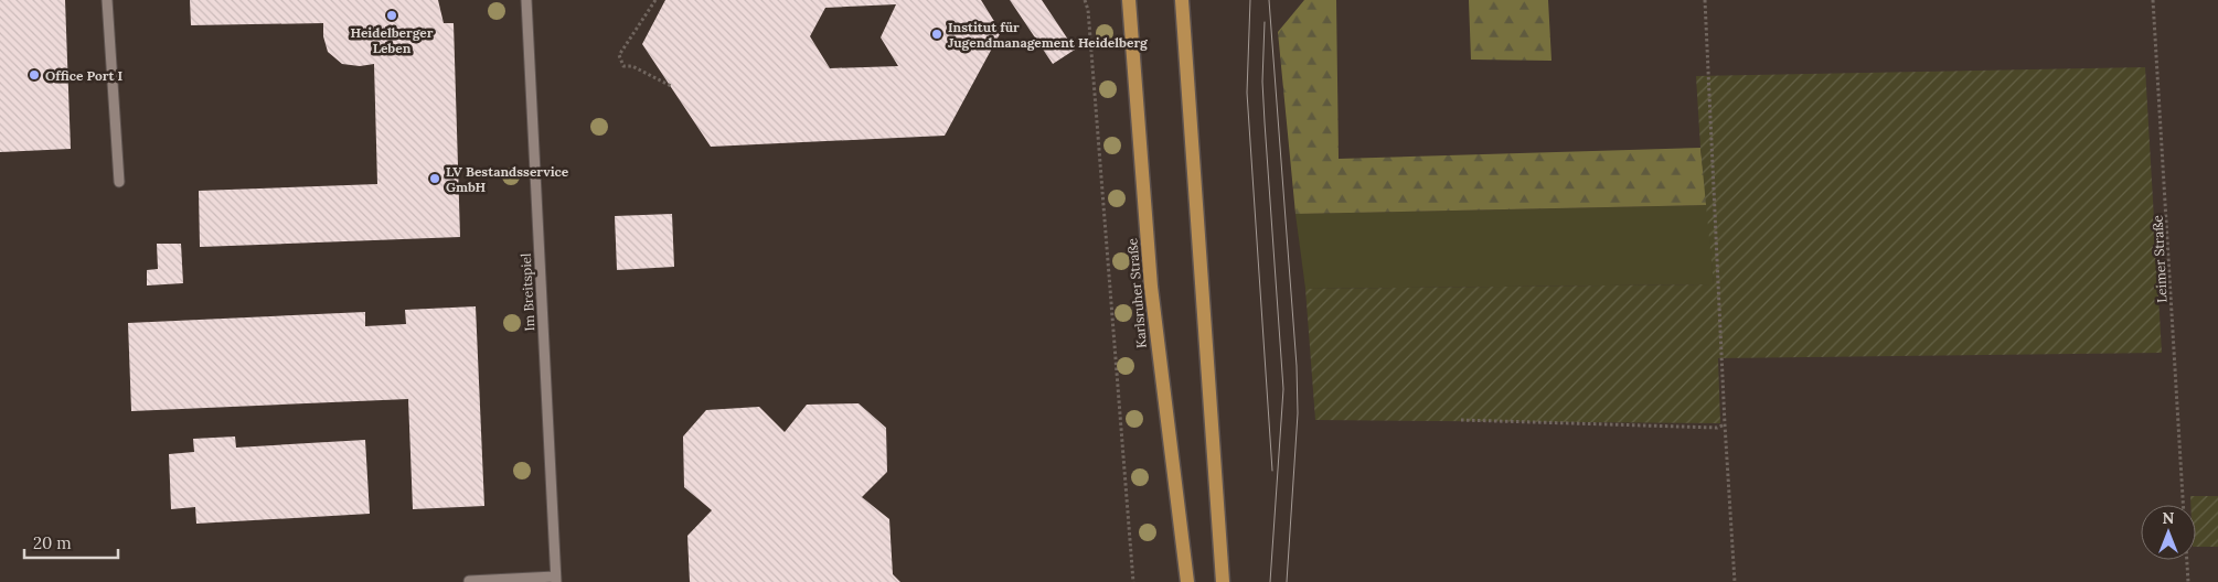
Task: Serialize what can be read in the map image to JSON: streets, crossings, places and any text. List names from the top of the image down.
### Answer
{
  "streets": {
    "main road": ["Karlsruher Straße"],
    "street": ["Im Breitspiel"],
    "path": ["Leimer Straße"]
  },
  "places": [
    "Heidelberger Leben",
    "Institut für Jugendmanagement Heidelberg",
    "Office Port I",
    "LV Bestandsservice GmbH"
  ],
  "scale_bar": "20 m",
  "north": "top"
}
